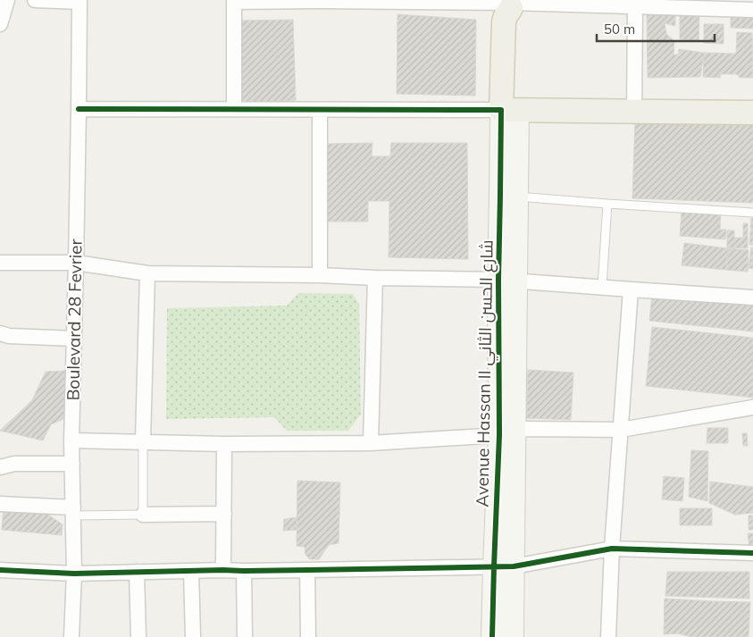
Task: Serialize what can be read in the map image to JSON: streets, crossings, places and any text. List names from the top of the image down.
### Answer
{
  "streets": {
    "main road": ["Avenue Hassan II شارع الحسن الثاني"],
    "street": ["Boulevard 28 Fevrier"]
  },
  "scale_bar": "50 m"
}
